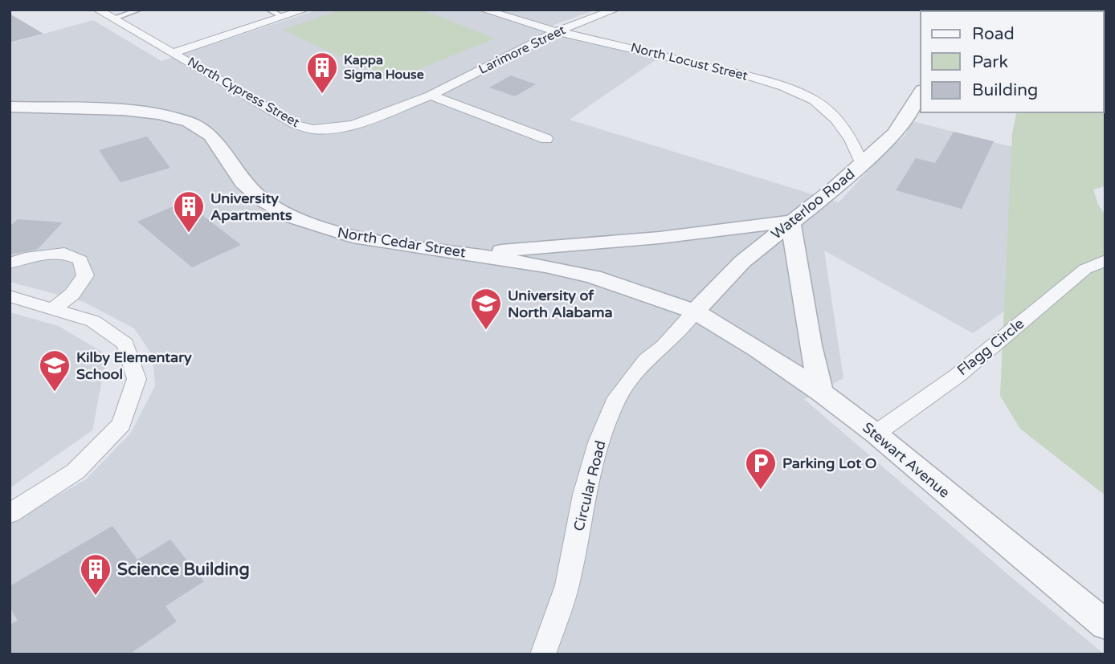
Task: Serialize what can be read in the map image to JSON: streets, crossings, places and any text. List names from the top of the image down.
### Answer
{
  "streets": {
    "street": [
      "Larimore Street",
      "North Locust Street",
      "North Cypress Street",
      "Waterloo Road",
      "North Cedar Street",
      "Flagg Circle",
      "Stewart Avenue",
      "Circular Road"
    ]
  },
  "crossings": [
    ["Larimore Street", "North Locust Street"],
    ["Larimore Street", "North Cypress Street"],
    ["North Locust Street", "Waterloo Road"],
    ["Waterloo Road", "North Cedar Street"],
    ["Waterloo Road", "Stewart Avenue"],
    ["Waterloo Road", "Circular Road"],
    ["North Cedar Street", "Stewart Avenue"],
    ["North Cedar Street", "Circular Road"],
    ["Flagg Circle", "Stewart Avenue"],
    ["Stewart Avenue", "Circular Road"]
  ],
  "places": {
    "building": ["Kappa Sigma House", "University Apartments", "Science Building"],
    "school or university": ["University of North Alabama", "Kilby Elementary School"],
    "parking": ["Parking Lot O"]
  },
  "legend": ["Road", "Park", "Building"]
}
